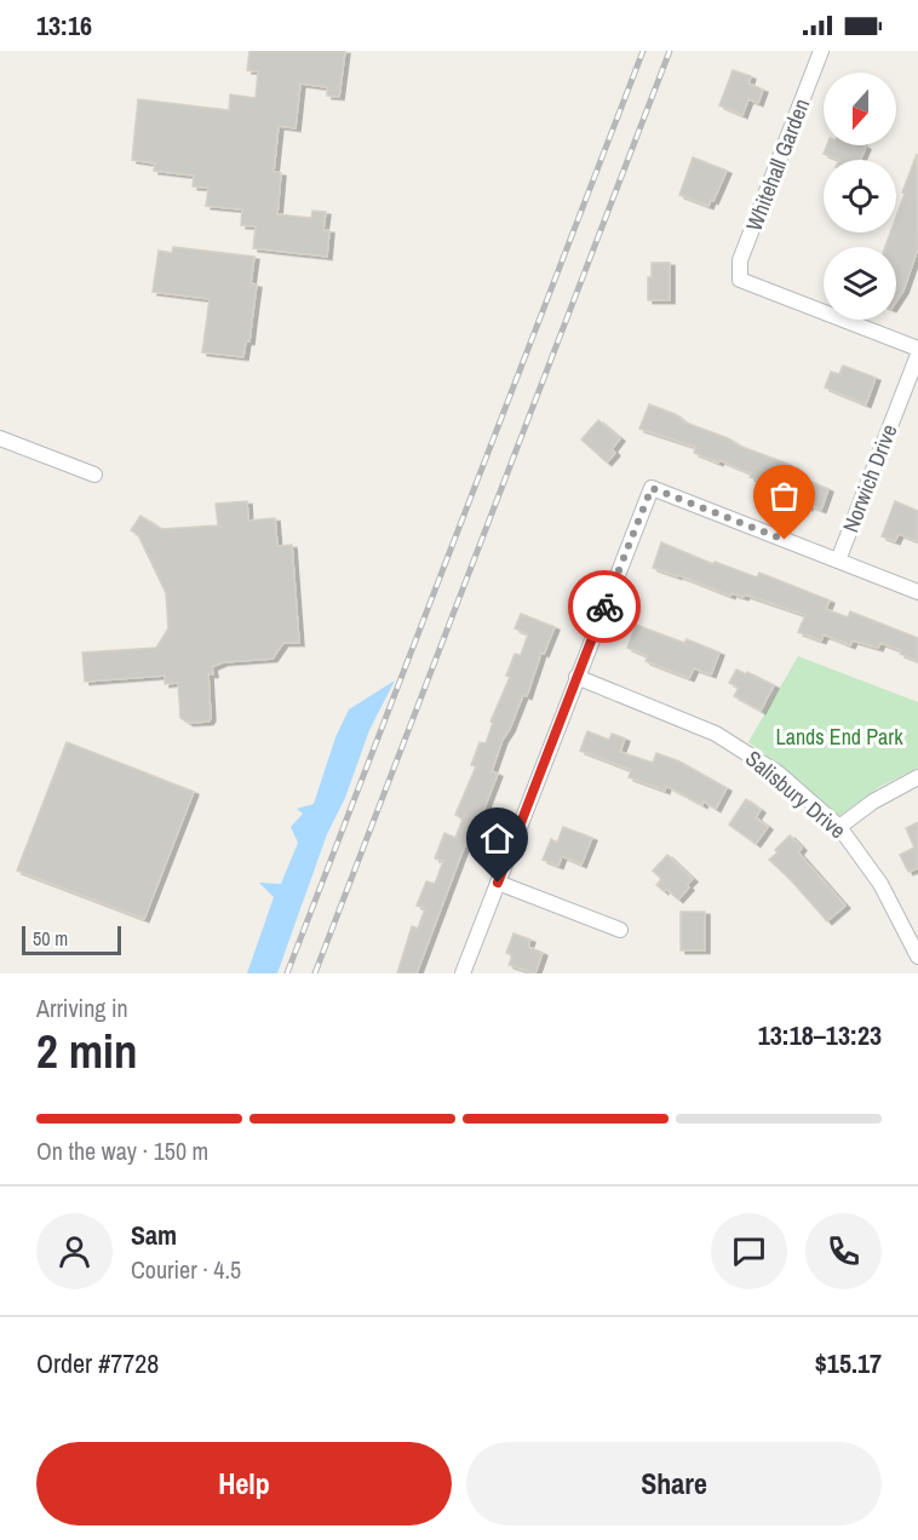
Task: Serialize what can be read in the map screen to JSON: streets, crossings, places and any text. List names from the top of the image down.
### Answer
{
  "streets": {
    "street": ["Whitehall Garden", "Norwich Drive", "Salisbury Drive"]
  },
  "parks": ["Lands End Park"],
  "scale_bar": "50 m",
  "north": "bottom",
  "page": {
    "status": "13:16",
    "scale": "50 m",
    "heading": ["2 min", "Arriving in", "13:18–13:23"],
    "panel": [
      "Sam",
      "Courier · 4.5",
      "Order #7728",
      "$15.17"
    ],
    "bar": "On the way · 150 m",
    "buttons": ["Help", "Share"]
  }
}
